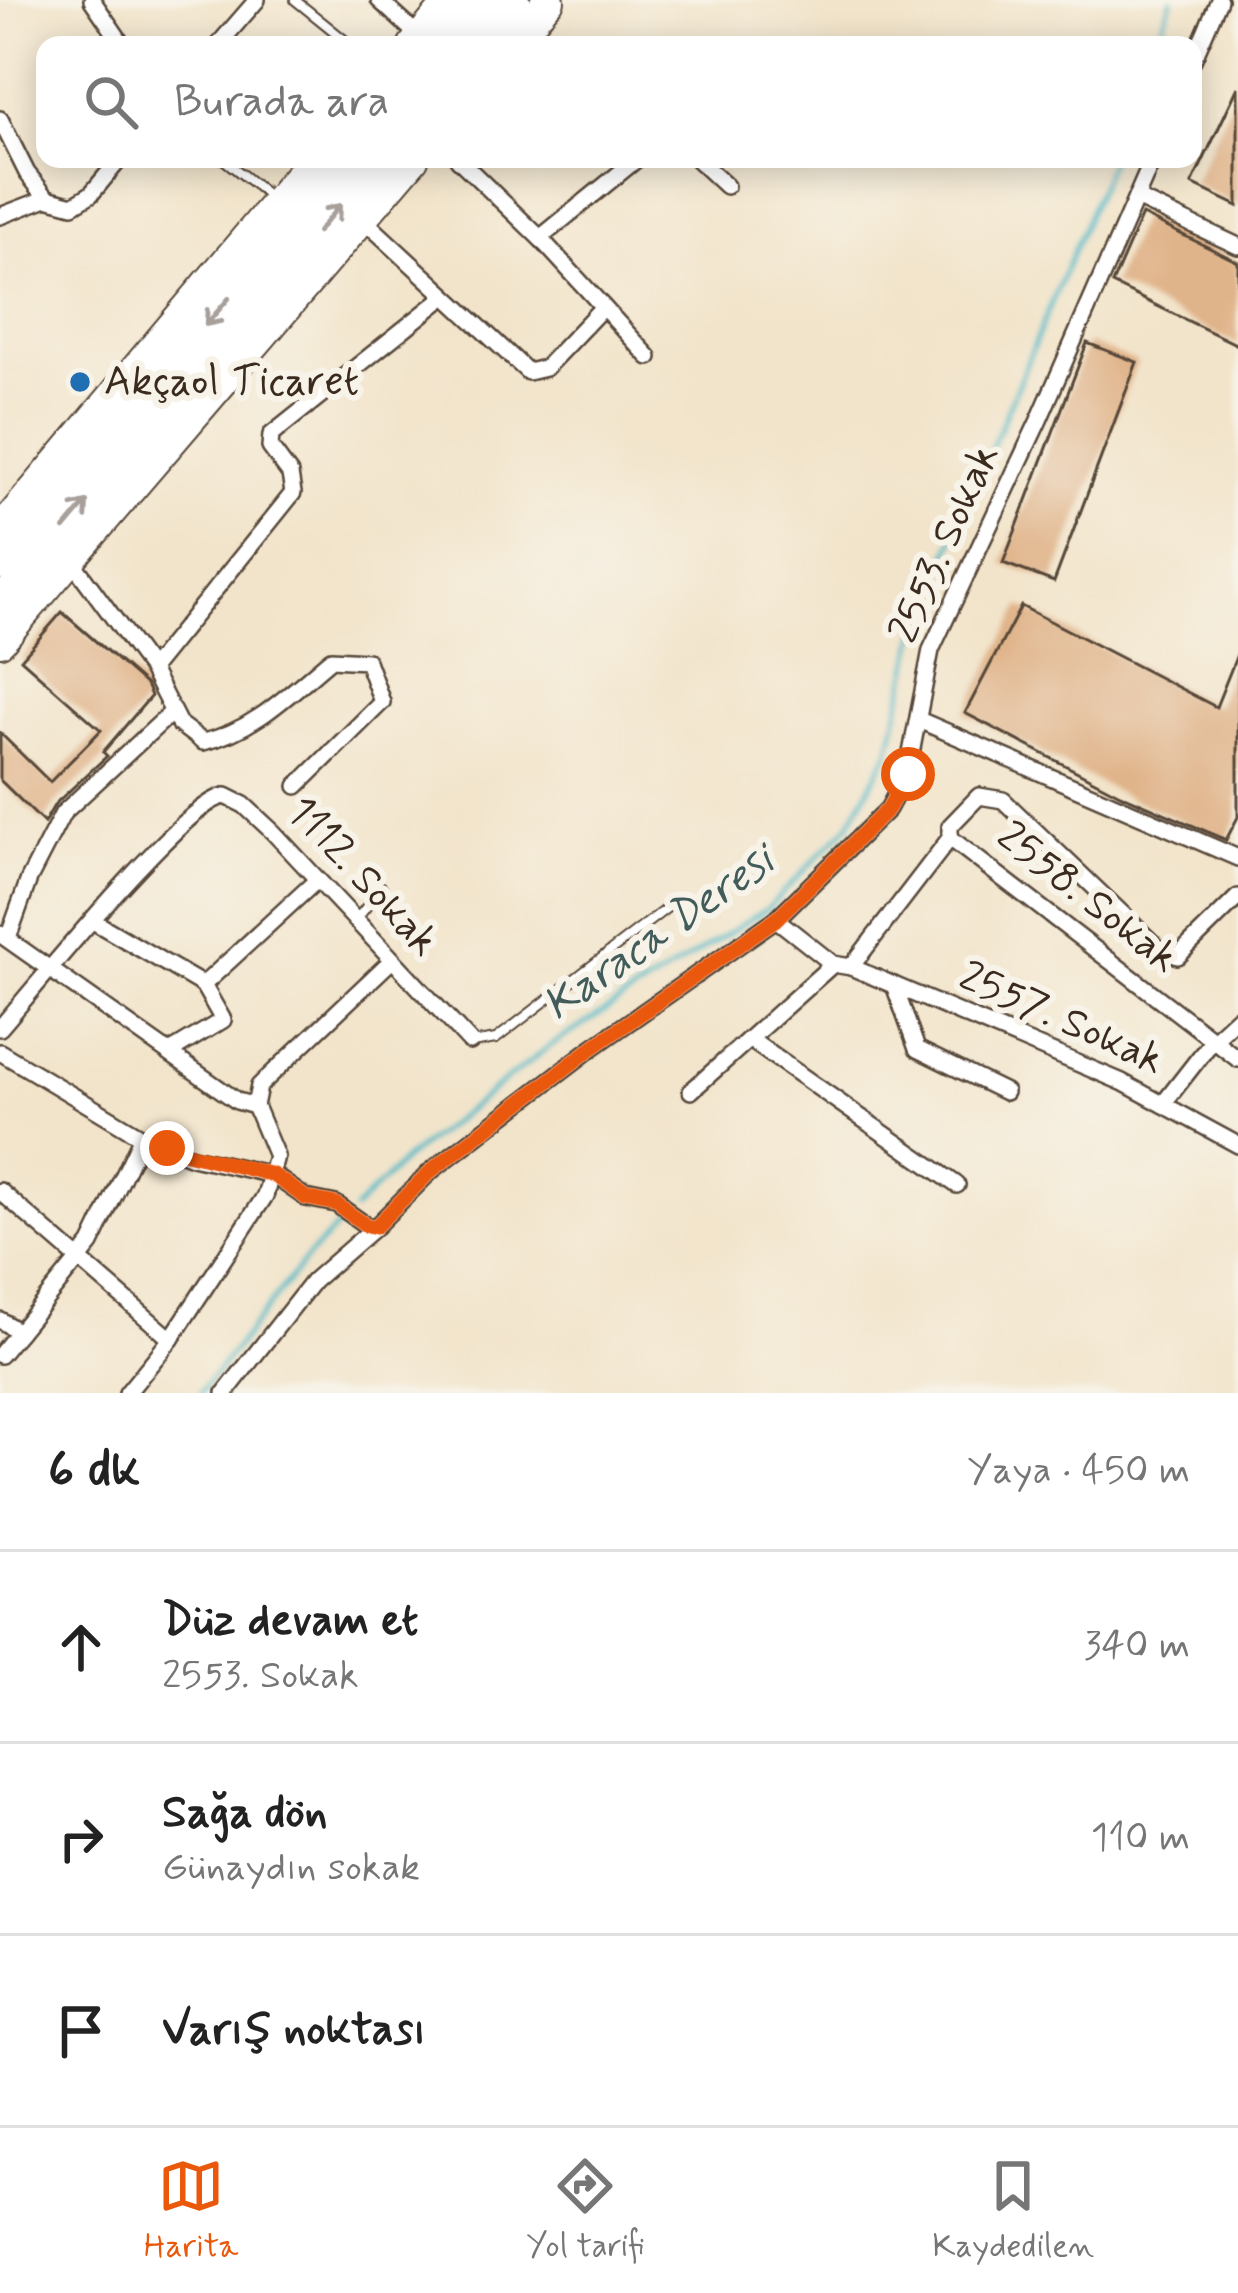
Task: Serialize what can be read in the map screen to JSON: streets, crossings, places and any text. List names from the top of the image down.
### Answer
{
  "streets": {
    "street": [
      "2553. Sokak",
      "1112. Sokak",
      "2558. Sokak",
      "2557. Sokak"
    ]
  },
  "crossings": [
    ["2553. Sokak", "2557. Sokak"]
  ],
  "water": ["Karaca Deresi"],
  "places": ["Akçaol Ticaret"],
  "page": {
    "search": "Burada ara",
    "heading": ["6 dk", "Yaya · 450 m"],
    "list": [
      ["Düz devam et", "2553. Sokak", "340 m"],
      ["Sağa dön", "Günaydın sokak", "110 m"],
      "Varış noktası"
    ],
    "nav": ["Harita", "Yol tarifi", "Kaydedilen"]
  }
}
